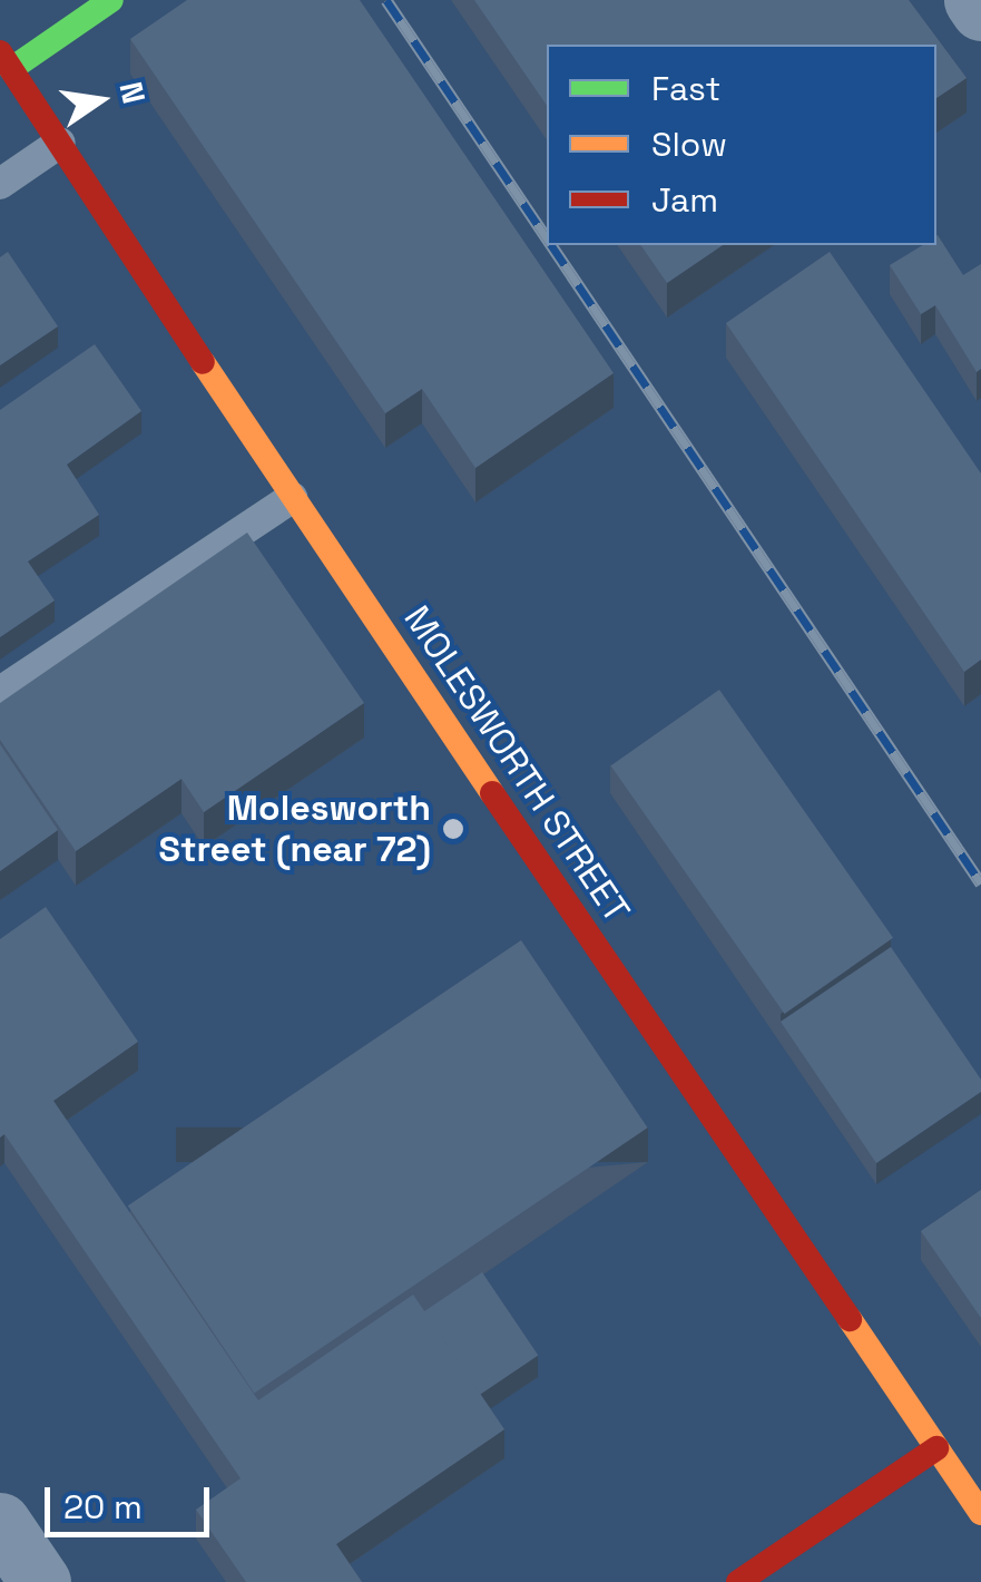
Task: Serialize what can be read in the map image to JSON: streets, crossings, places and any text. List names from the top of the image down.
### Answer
{
  "streets": {
    "main road": ["MOLESWORTH STREET"]
  },
  "places": ["Molesworth Street (near 72)"],
  "legend": ["Fast", "Slow", "Jam"],
  "scale_bar": "20 m",
  "north": "right"
}
